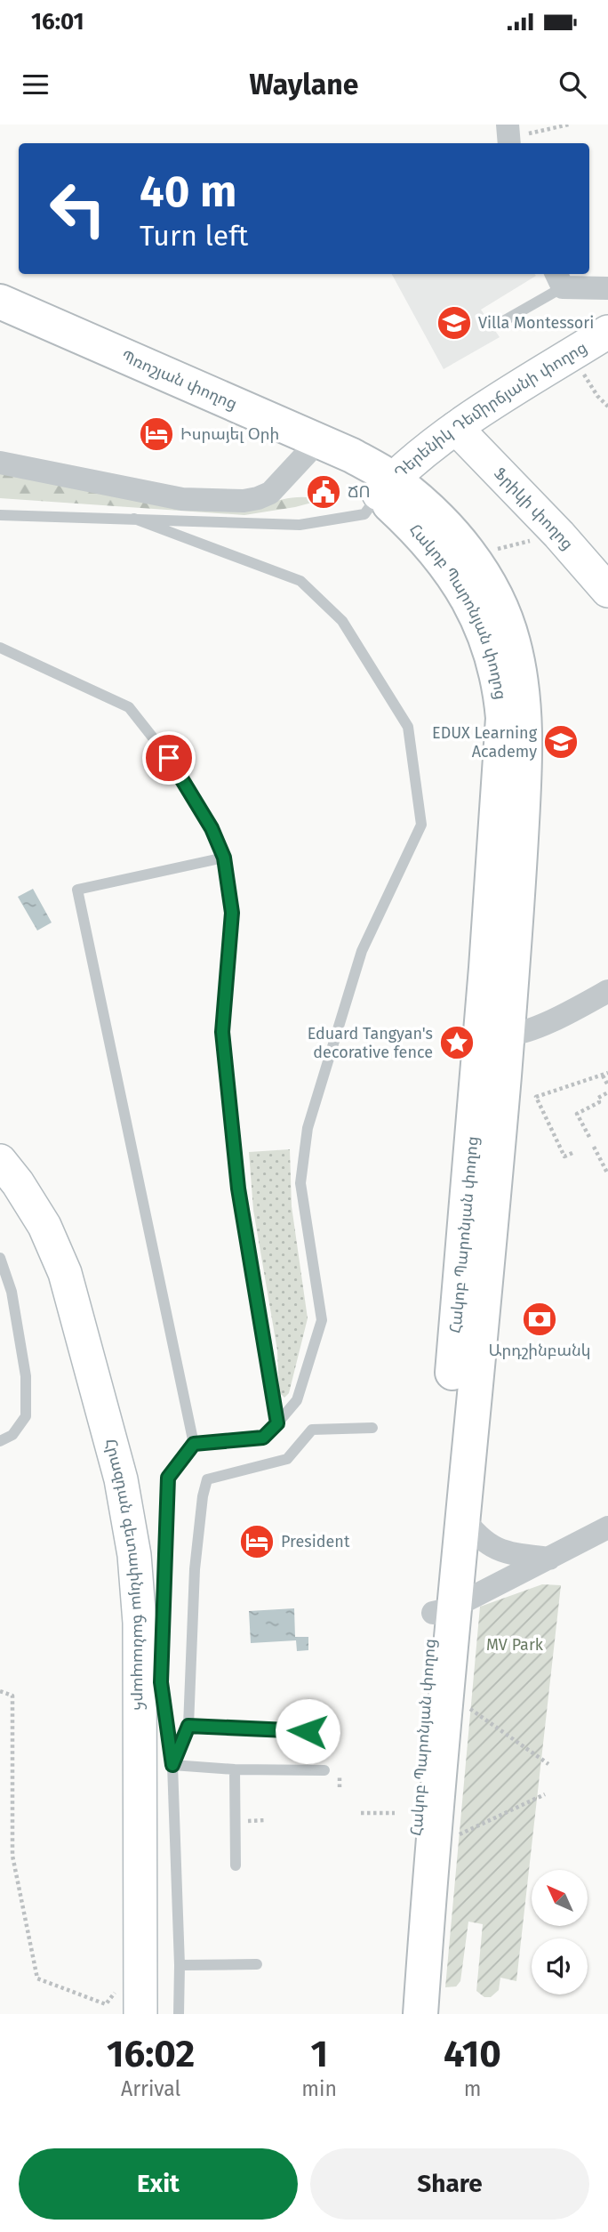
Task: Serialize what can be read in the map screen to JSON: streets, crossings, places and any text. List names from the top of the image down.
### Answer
{
  "streets": {
    "main road": ["Պռոշյան փողոց", "Հակոբ Պարոնյան փողոց"],
    "street": ["Դերենիկ Դեմիրճյանի փողոց", "Ֆրիկի փողոց", "Հրազդան գետափնյա ճանապարհ"]
  },
  "crossings": [
    ["Պռոշյան փողոց", "Դերենիկ Դեմիրճյանի փողոց"],
    ["Պռոշյան փողոց", "Հակոբ Պարոնյան փողոց"],
    ["Դերենիկ Դեմիրճյանի փողոց", "Ֆրիկի փողոց"],
    ["Դերենիկ Դեմիրճյանի փողոց", "Հակոբ Պարոնյան փողոց"]
  ],
  "parks": ["MV Park"],
  "places": {
    "school or university": ["Villa Montessori", "EDUX Learning Academy"],
    "hotel": ["Իսրայել Օրի", "President"],
    "public building": ["ՃՈ"],
    "place": ["Eduard Tangyan's decorative fence"],
    "bank": ["Արդշինբանկ"]
  },
  "north": "top left",
  "page": {
    "status": "16:01",
    "header": "Waylane",
    "turn": ["40 m", "Turn left"],
    "eta": [
      "16:02",
      "Arrival",
      "1",
      "min",
      "410",
      "m"
    ],
    "buttons": ["Exit", "Share"]
  }
}
